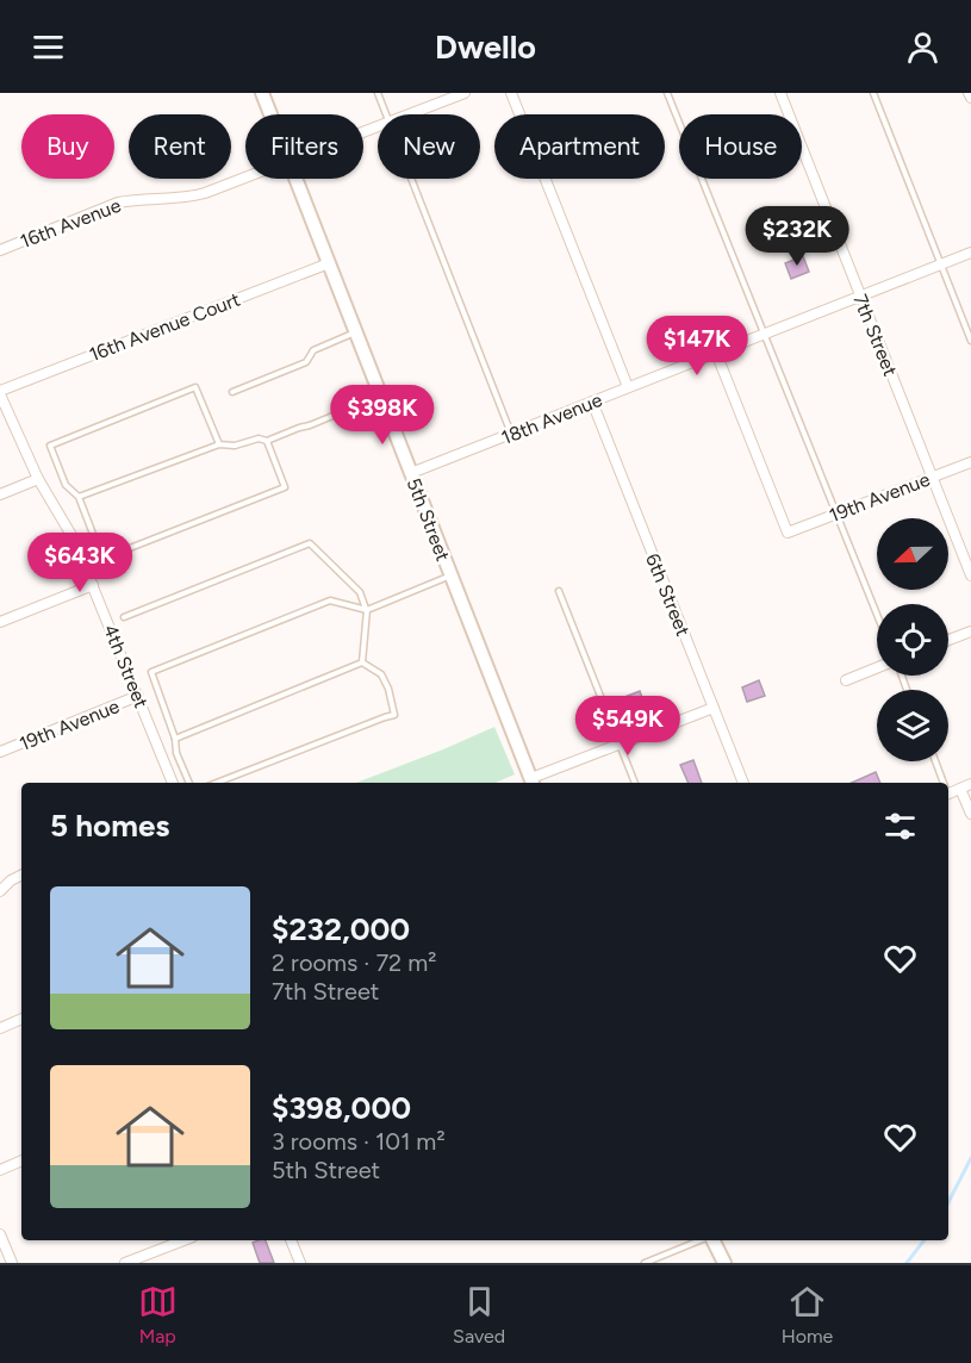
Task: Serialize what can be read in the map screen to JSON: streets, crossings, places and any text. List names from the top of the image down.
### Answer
{
  "streets": {
    "main road": ["5th Street"],
    "street": [
      "16th Avenue",
      "16th Avenue Court",
      "7th Street",
      "18th Avenue",
      "19th Avenue",
      "6th Street",
      "4th Street"
    ]
  },
  "crossings": [
    ["16th Avenue Court", "5th Street"],
    ["16th Avenue Court", "4th Street"],
    ["7th Street", "18th Avenue"],
    ["7th Street", "19th Avenue"],
    ["18th Avenue", "19th Avenue"],
    ["18th Avenue", "5th Street"],
    ["18th Avenue", "6th Street"],
    ["19th Avenue", "4th Street"]
  ],
  "north": "left",
  "page": {
    "header": "Dwello",
    "chip": [
      "Buy",
      "Rent",
      "Filters",
      "New",
      "Apartment",
      "House"
    ],
    "price": [
      "$232K",
      "$147K",
      "$398K",
      "$643K",
      "$549K"
    ],
    "heading": "5 homes",
    "list": [
      {
        "name": "$232,000",
        "note": "2 rooms · 72 m² · 7th Street"
      },
      {
        "name": "$398,000",
        "note": "3 rooms · 101 m² · 5th Street"
      }
    ],
    "tabs": ["Map", "Saved", "Home"]
  }
}
